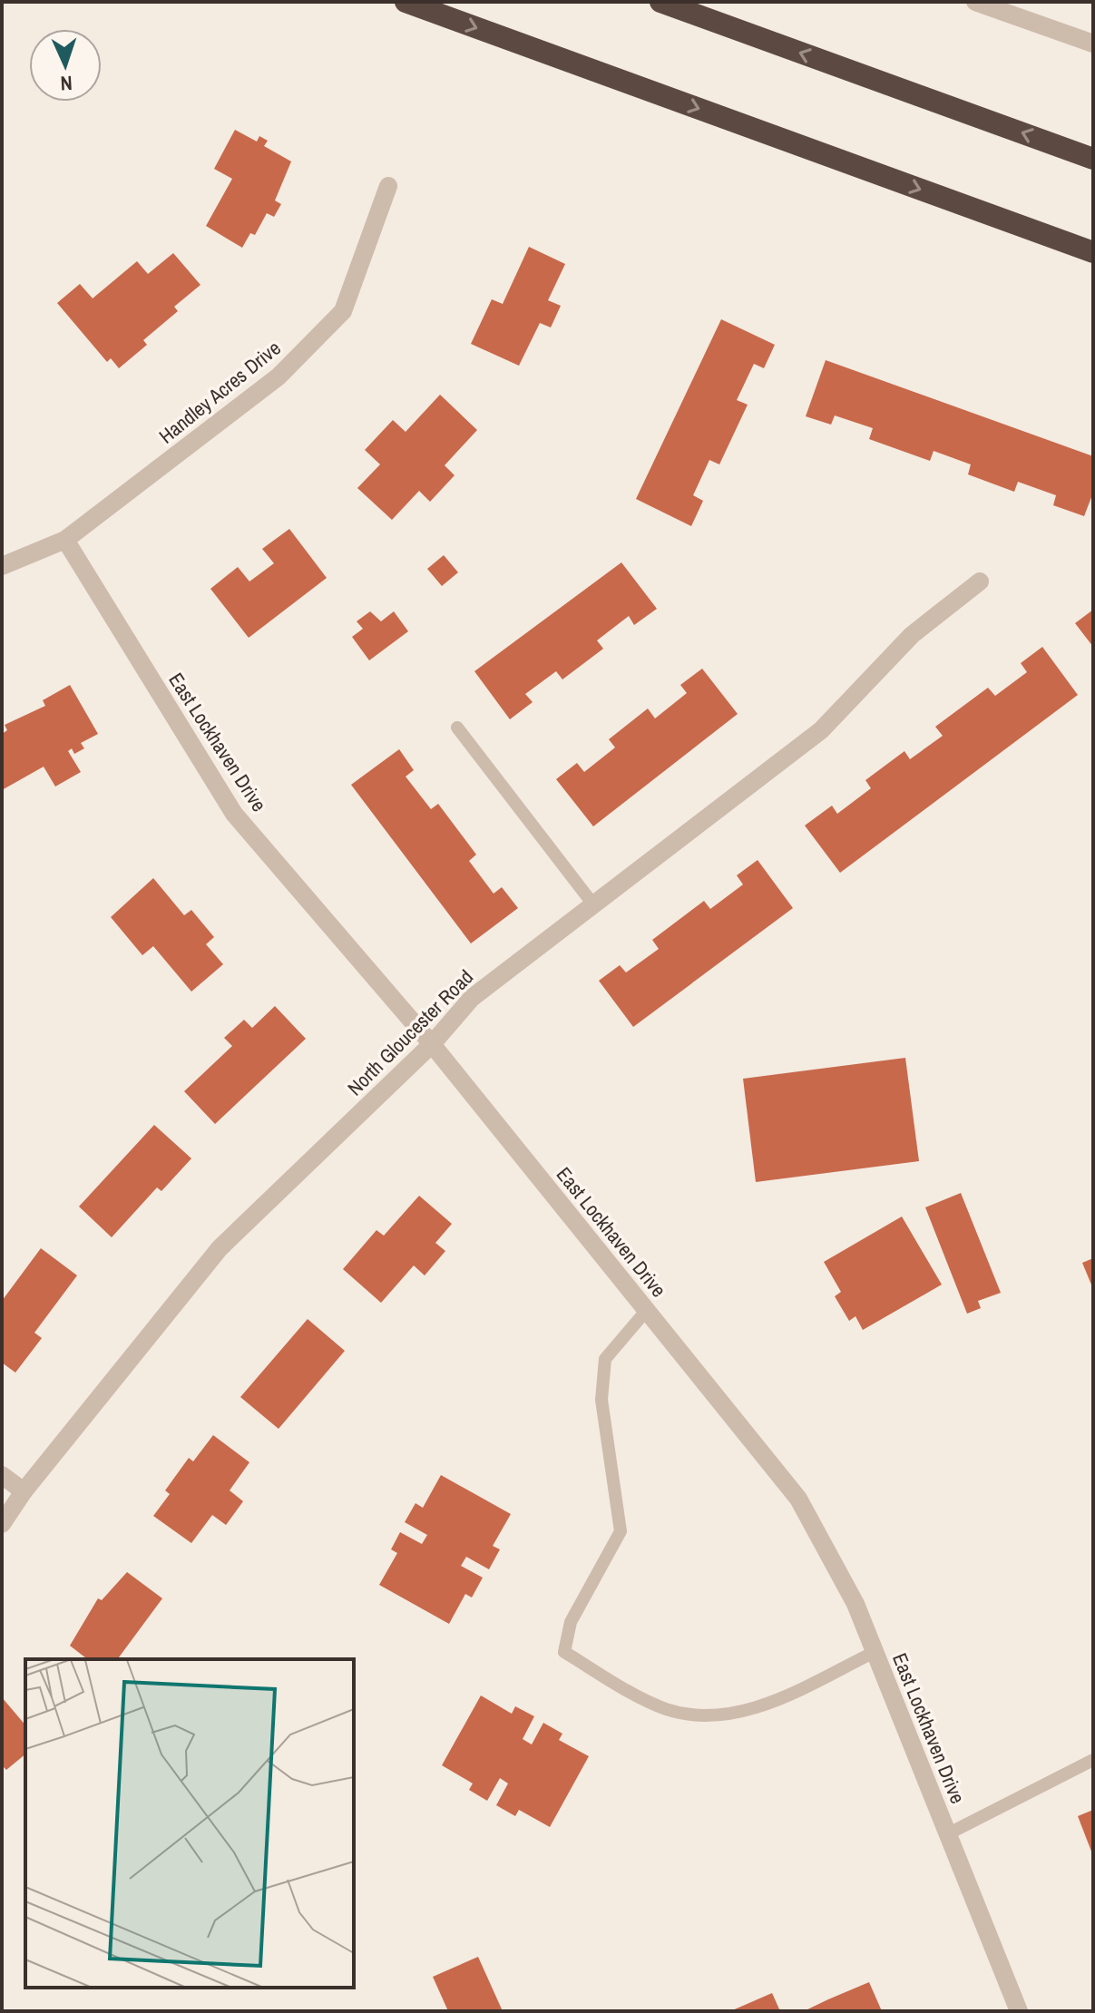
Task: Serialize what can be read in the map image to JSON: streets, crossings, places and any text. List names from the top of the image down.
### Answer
{
  "streets": {
    "street": ["Handley Acres Drive", "East Lockhaven Drive", "North Gloucester Road"]
  },
  "crossings": [
    ["Handley Acres Drive", "East Lockhaven Drive"],
    ["East Lockhaven Drive", "North Gloucester Road"]
  ],
  "north": "bottom"
}
